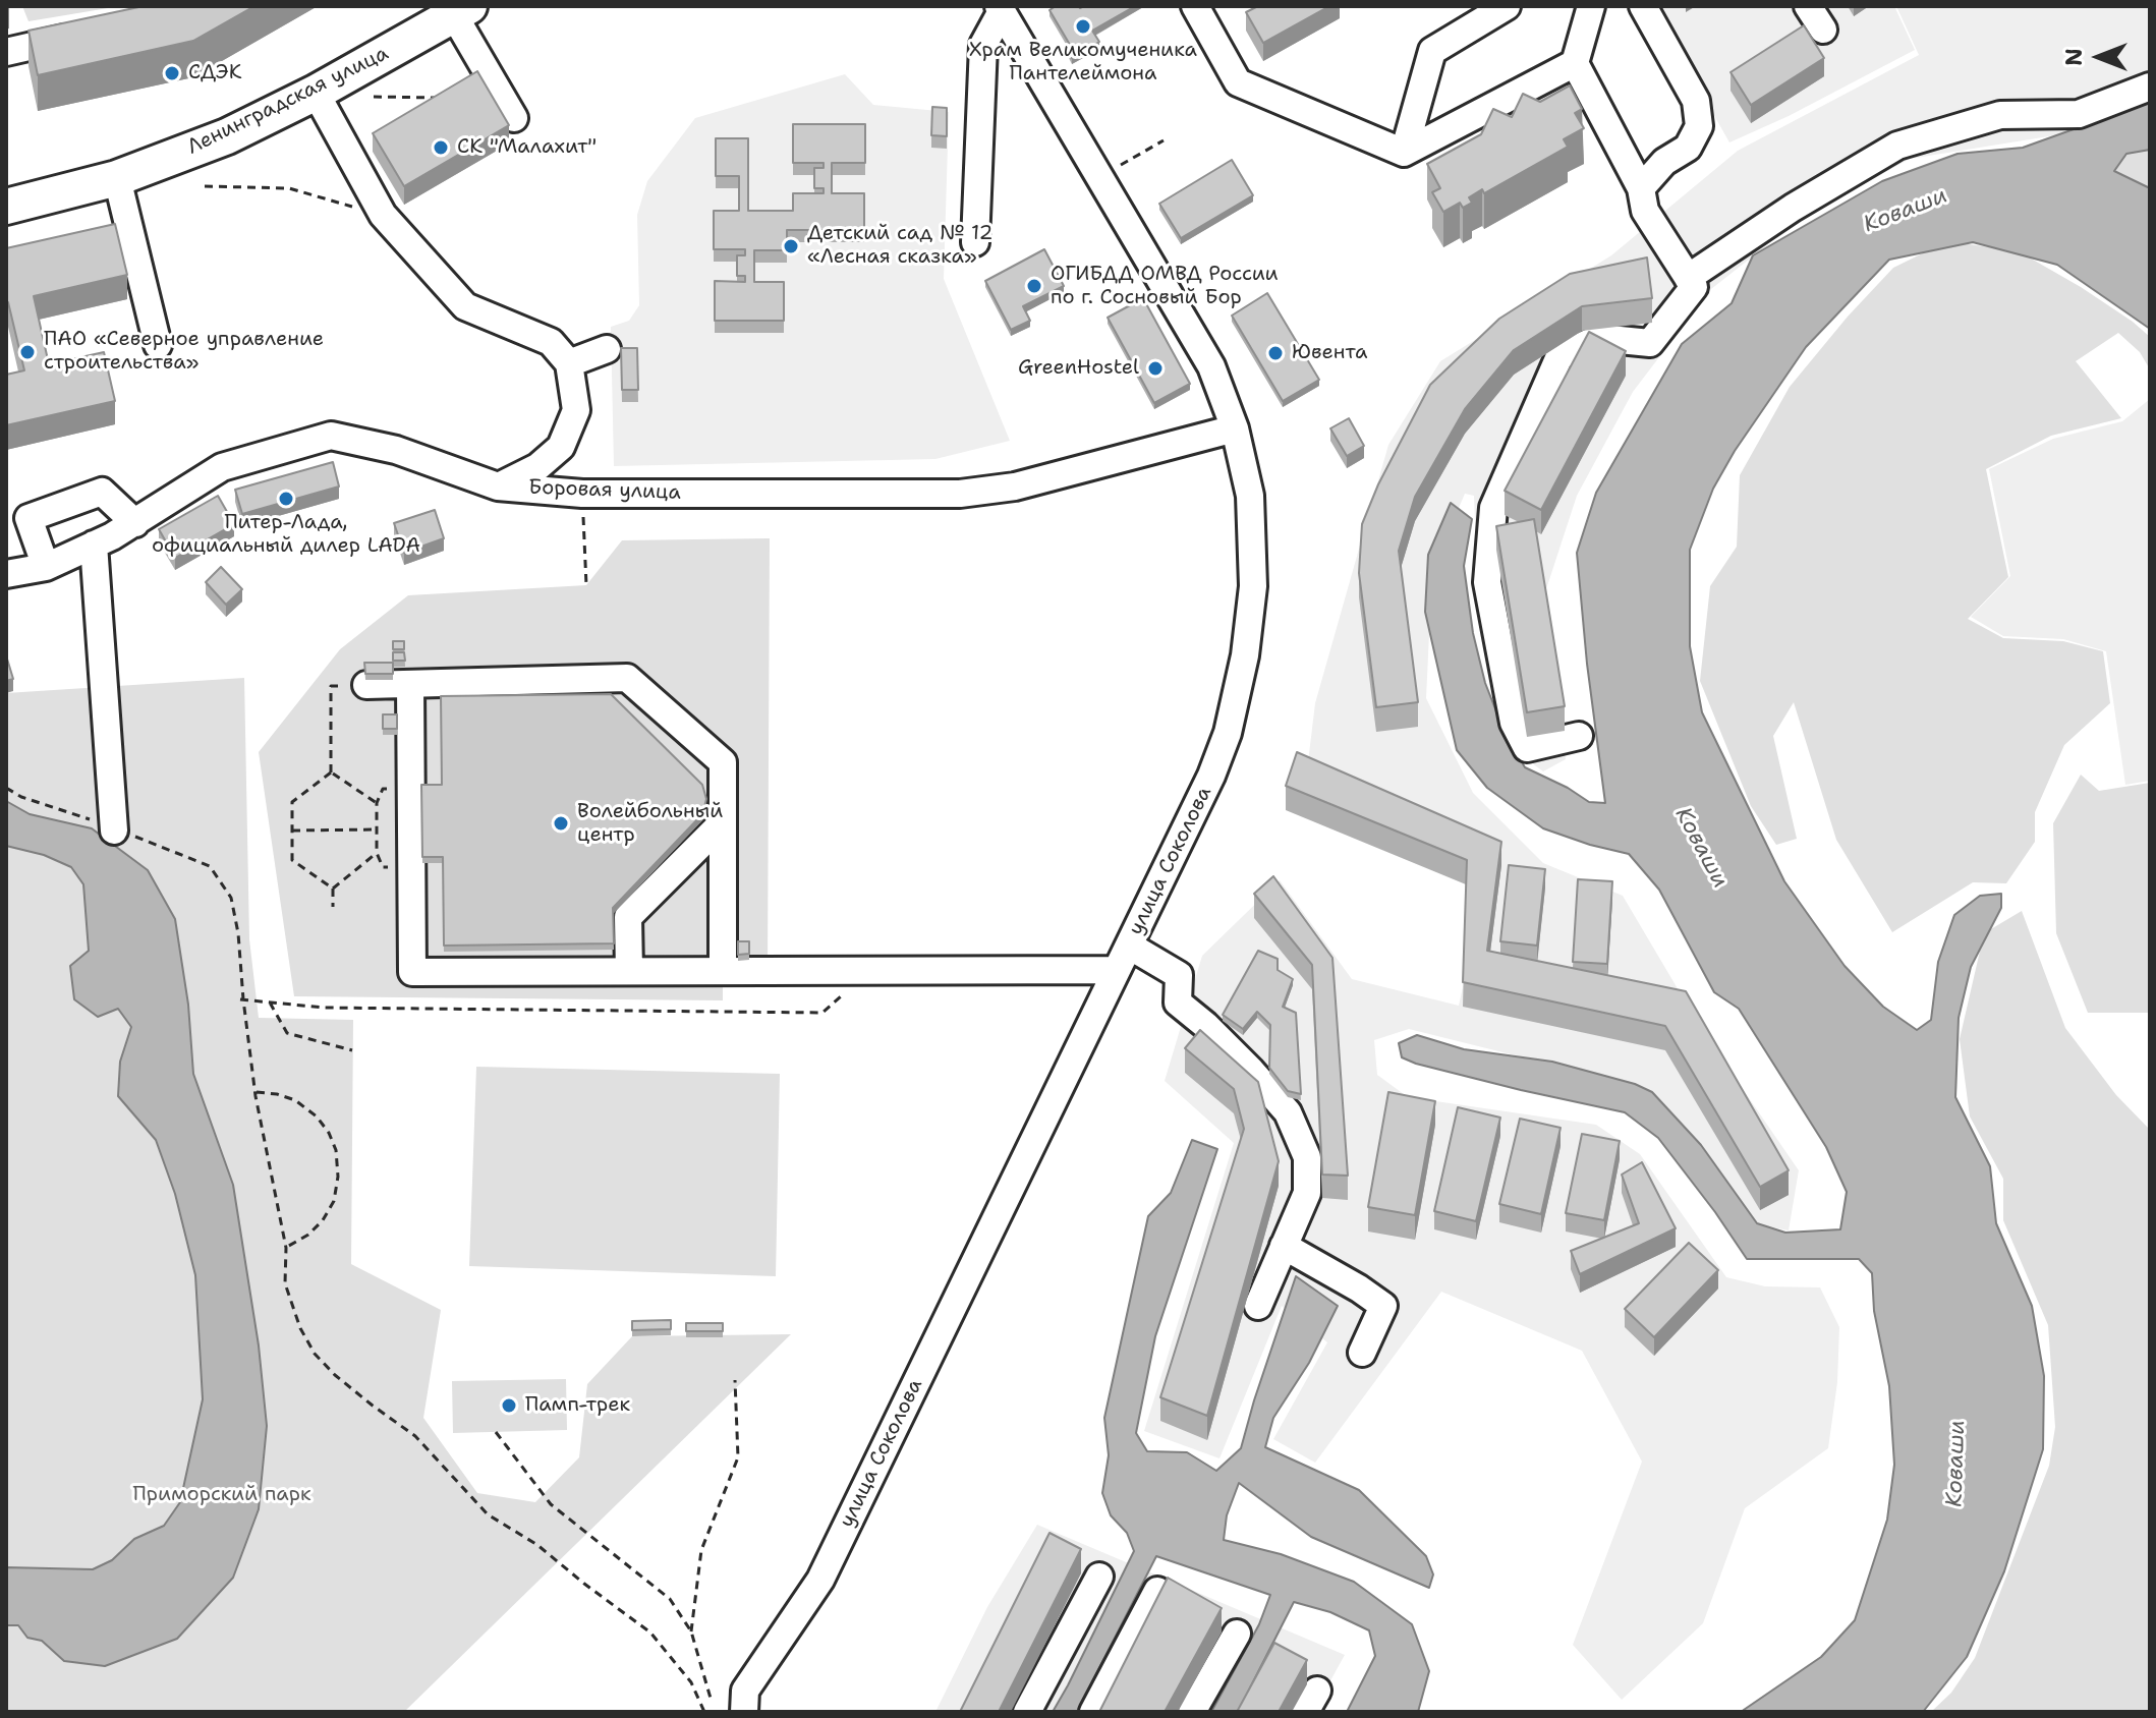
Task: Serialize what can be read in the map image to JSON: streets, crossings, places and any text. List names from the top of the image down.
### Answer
{
  "streets": {
    "main road": ["Ленинградская улица"],
    "street": ["Боровая улица", "улица Соколова"]
  },
  "crossings": [
    ["Боровая улица", "улица Соколова"]
  ],
  "water": ["Коваши"],
  "parks": ["Приморский парк"],
  "places": [
    "Храм Великомученика Пантелеймона",
    "СДЭК",
    "СК \"Малахит\"",
    "Детский сад № 12 «Лесная сказка»",
    "ОГИБДД ОМВД России по г. Сосновый Бор",
    "ПАО «Северное управление строительства»",
    "Ювента",
    "GreenHostel",
    "Питер-Лада, официальный дилер LADA",
    "Волейбольный центр",
    "Памп-трек"
  ],
  "north": "left"
}
